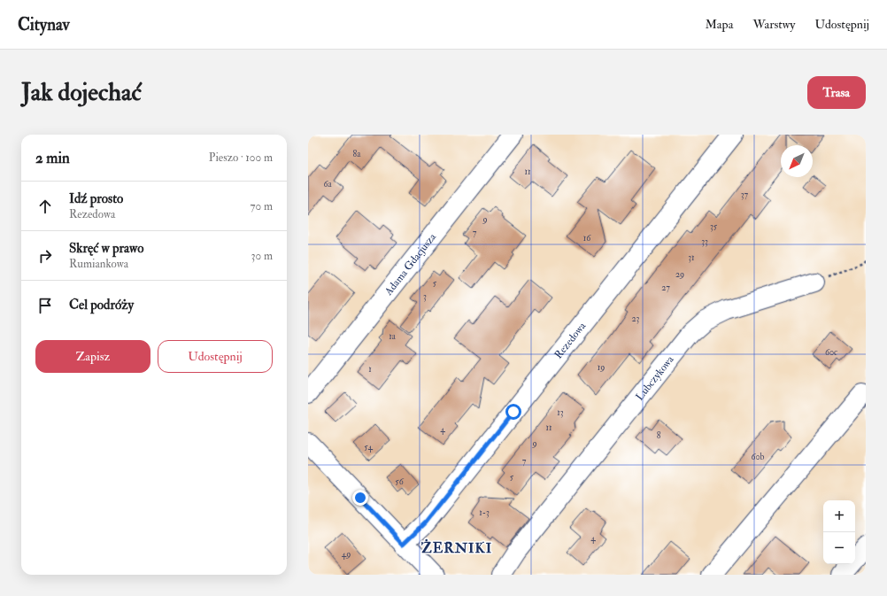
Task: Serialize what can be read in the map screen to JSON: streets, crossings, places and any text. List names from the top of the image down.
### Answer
{
  "streets": {
    "street": ["Adama Gdacjusza", "Rezedowa", "Lubczykowa"]
  },
  "districts": ["ŻERNIKI"],
  "house_numbers": [
    "8a",
    "11",
    "6a",
    "37",
    "9",
    "35",
    "7",
    "16",
    "33",
    "31",
    "29",
    "5",
    "27",
    "3",
    "23",
    "1a",
    "60c",
    "19",
    "1",
    "13",
    "11",
    "4",
    "8",
    "9",
    "54",
    "60b",
    "7",
    "5",
    "56",
    "1-3",
    "4",
    "49"
  ],
  "north": "bottom left",
  "page": {
    "header": "Citynav",
    "nav": ["Mapa", "Warstwy", "Udostępnij"],
    "buttons": [
      "Trasa",
      ["Zapisz", "Udostępnij"]
    ],
    "title": "Jak dojechać",
    "heading": ["2 min", "Pieszo · 100 m"],
    "list": [
      ["Idź prosto", "Rezedowa", "70 m"],
      ["Skręć w prawo", "Rumiankowa", "30 m"],
      "Cel podróży"
    ],
    "map_buttons": ["+", "−"]
  }
}
